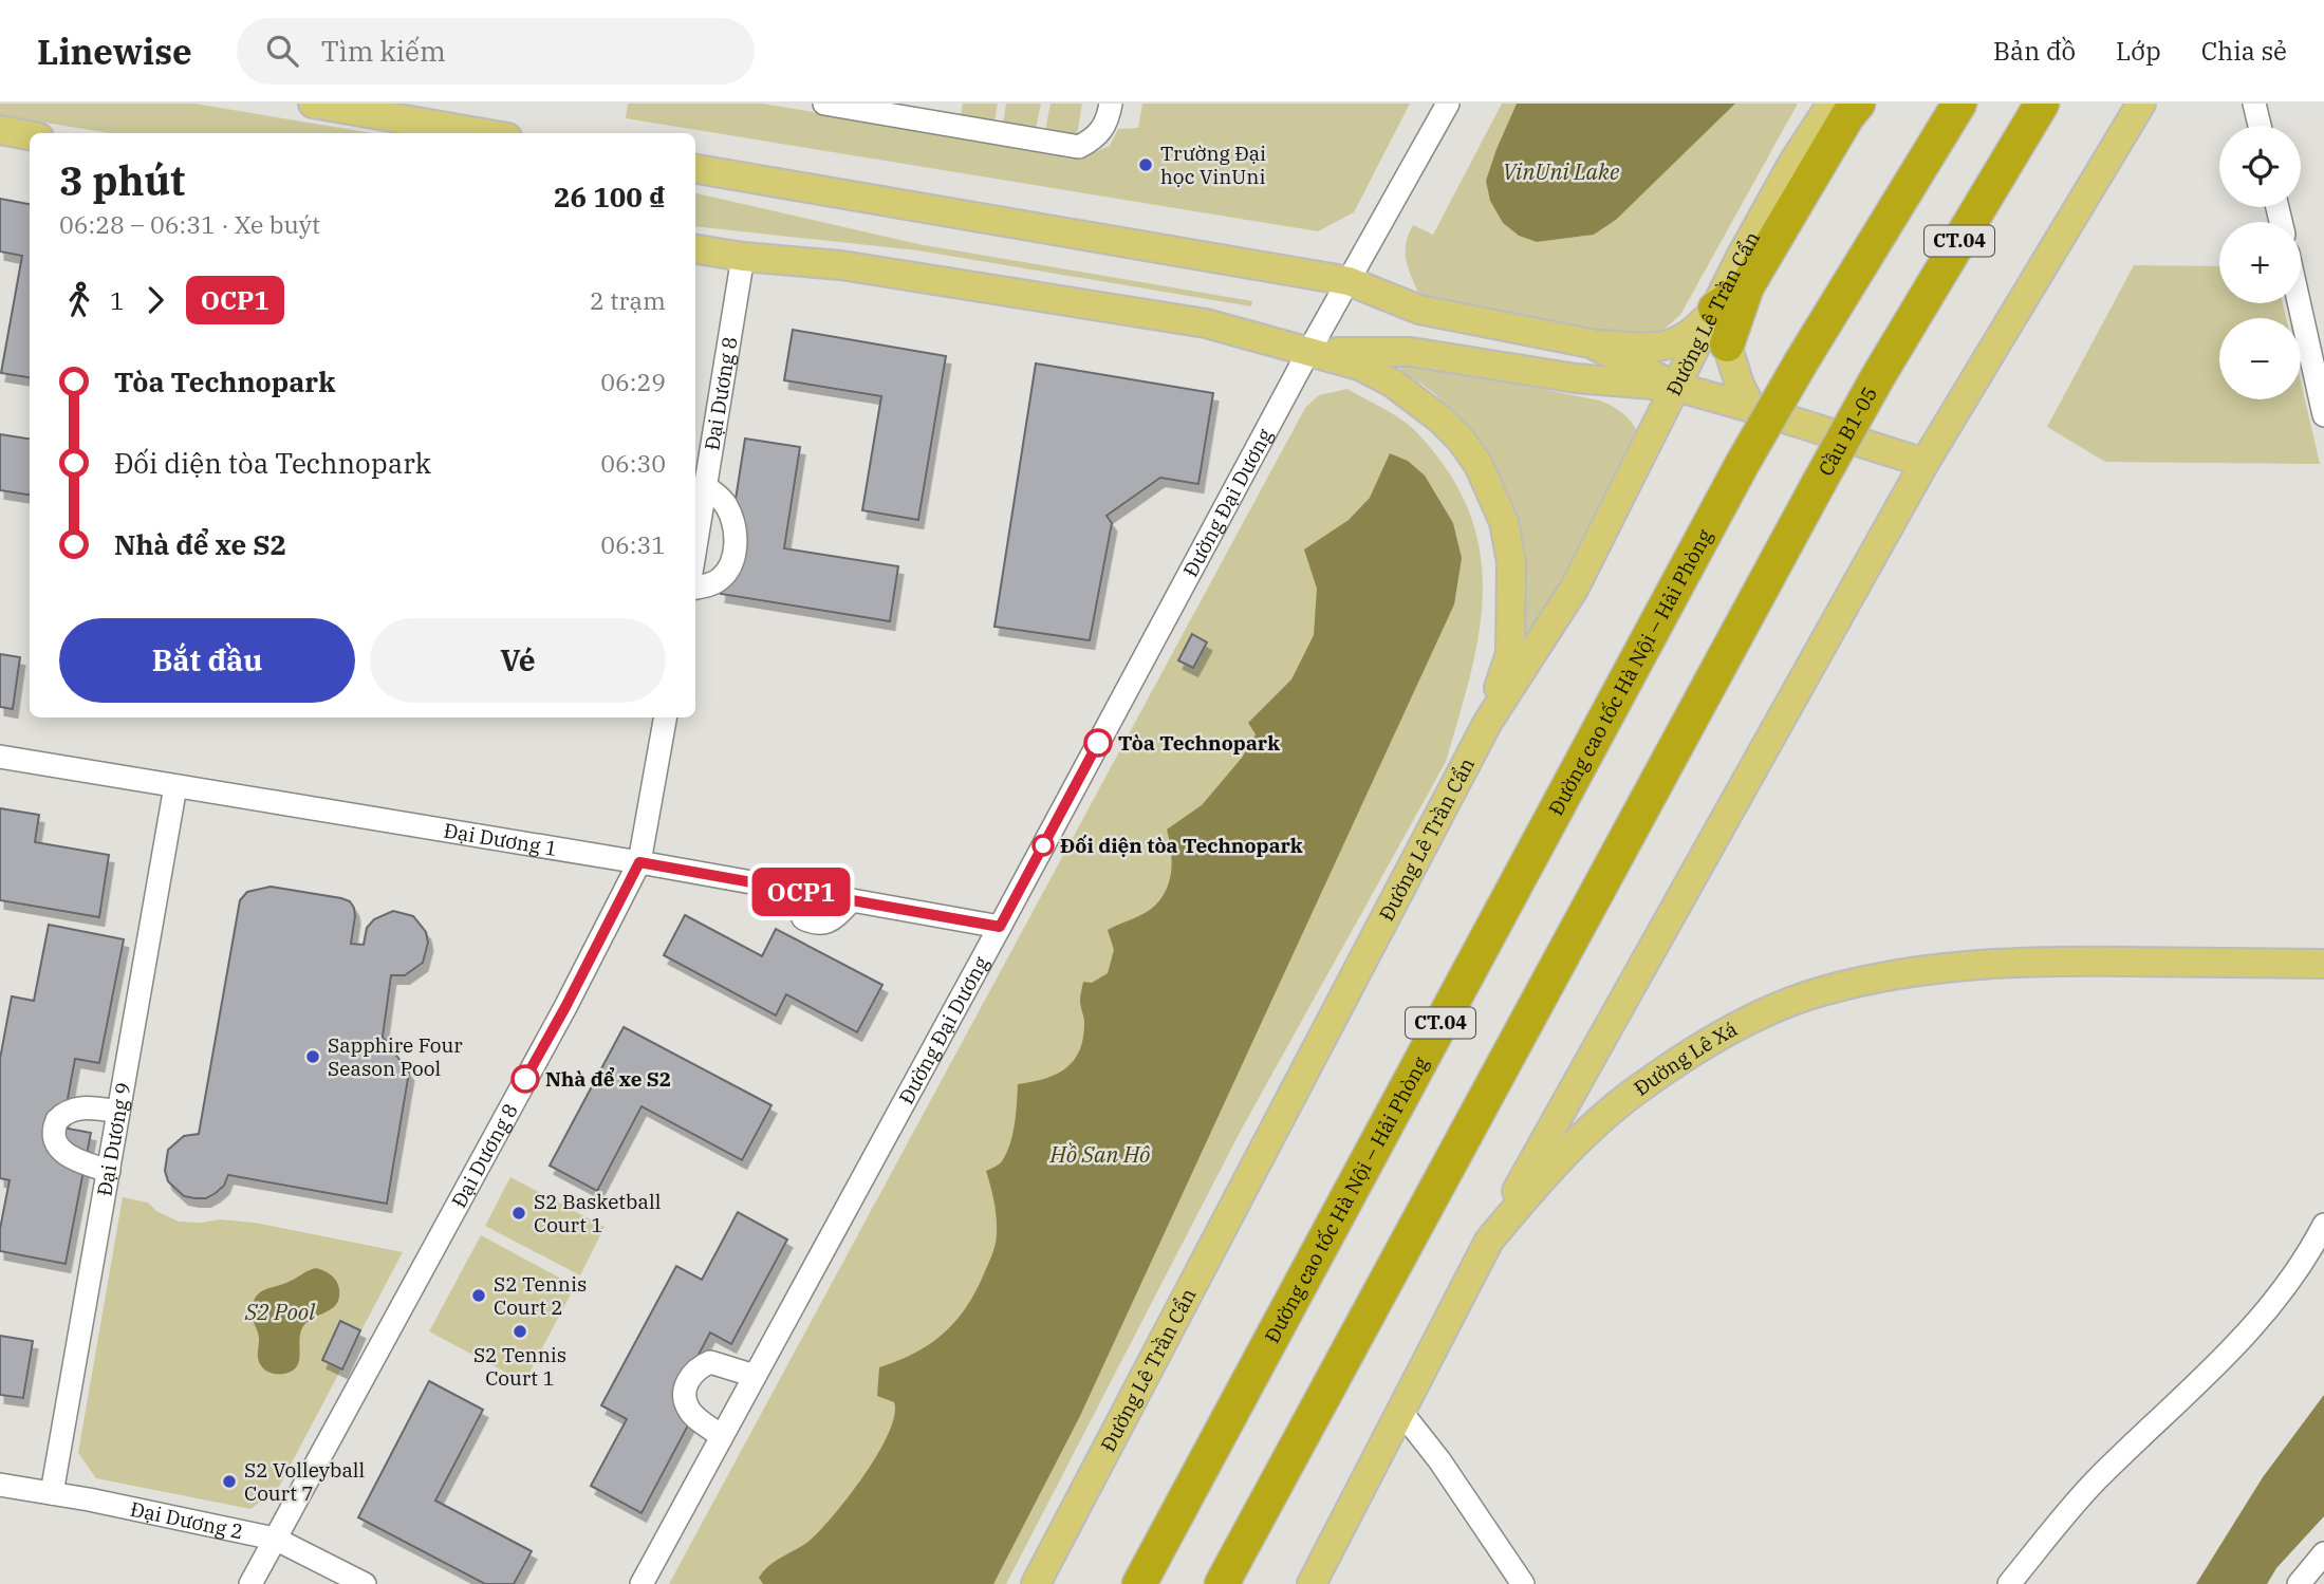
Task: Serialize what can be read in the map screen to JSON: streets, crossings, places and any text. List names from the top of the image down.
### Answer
{
  "streets": {
    "highway": ["CT.04", "Cầu B1-05", "Đường cao tốc Hà Nội – Hải Phòng"],
    "main road": ["Đường Lê Trần Cẩn", "Đường Lê Xá"],
    "street": [
      "Đại Dương 8",
      "Đường Đại Dương",
      "Đại Dương 1",
      "Đại Dương 9",
      "Đại Dương 2"
    ]
  },
  "crossings": [
    ["Đại Dương 8", "Đại Dương 1"],
    ["Đại Dương 8", "Đại Dương 2"],
    ["Đường Đại Dương", "Đại Dương 1"],
    ["Đại Dương 1", "Đại Dương 9"],
    ["Đại Dương 9", "Đại Dương 2"]
  ],
  "water": ["VinUni Lake", "Hồ San Hô", "S2 Pool"],
  "places": [
    "Trường Đại học VinUni",
    "Tòa Technopark",
    "Đối diện tòa Technopark",
    "Sapphire Four Season Pool",
    "Nhà để xe S2",
    "S2 Basketball Court 1",
    "S2 Tennis Court 2",
    "S2 Tennis Court 1",
    "S2 Volleyball Court 7"
  ],
  "lines": ["bus line OCP1"],
  "page": {
    "header": "Linewise",
    "search": "Tìm kiếm",
    "nav": ["Bản đồ", "Lớp", "Chia sẻ"],
    "on_map": "OCP1",
    "map_buttons": ["+", "−"],
    "heading": ["3 phút", "06:28 – 06:31 · Xe buýt", "26 100 ₫"],
    "legs": ["1", "OCP1", "2 trạm"],
    "list": [
      {
        "name": "Tòa Technopark",
        "value": "06:29"
      },
      {
        "name": "Đối diện tòa Technopark",
        "value": "06:30"
      },
      {
        "name": "Nhà để xe S2",
        "value": "06:31"
      }
    ],
    "buttons": ["Bắt đầu", "Vé"]
  }
}
